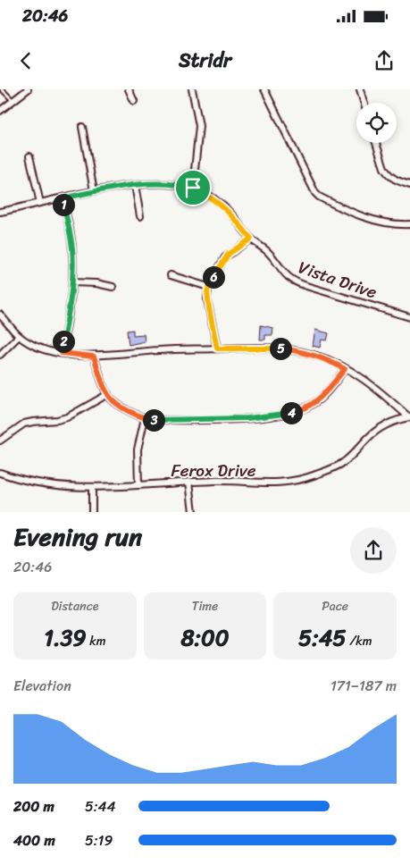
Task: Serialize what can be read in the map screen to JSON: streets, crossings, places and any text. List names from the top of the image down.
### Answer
{
  "streets": {
    "street": ["Vista Drive", "Ferox Drive"]
  },
  "page": {
    "status": "20:46",
    "header": "Stridr",
    "pins": [
      "1",
      "6",
      "2",
      "5",
      "4",
      "3"
    ],
    "heading": ["Evening run", "20:46"],
    "stats": [
      ["Distance", "1.39 km"],
      ["Time", "8:00"],
      ["Pace", "5:45 /km"]
    ],
    "chart": ["Elevation", "171–187 m"],
    "list": [
      {
        "name": "200 m",
        "note": "5:44"
      },
      {
        "name": "400 m",
        "note": "5:19"
      }
    ]
  }
}
